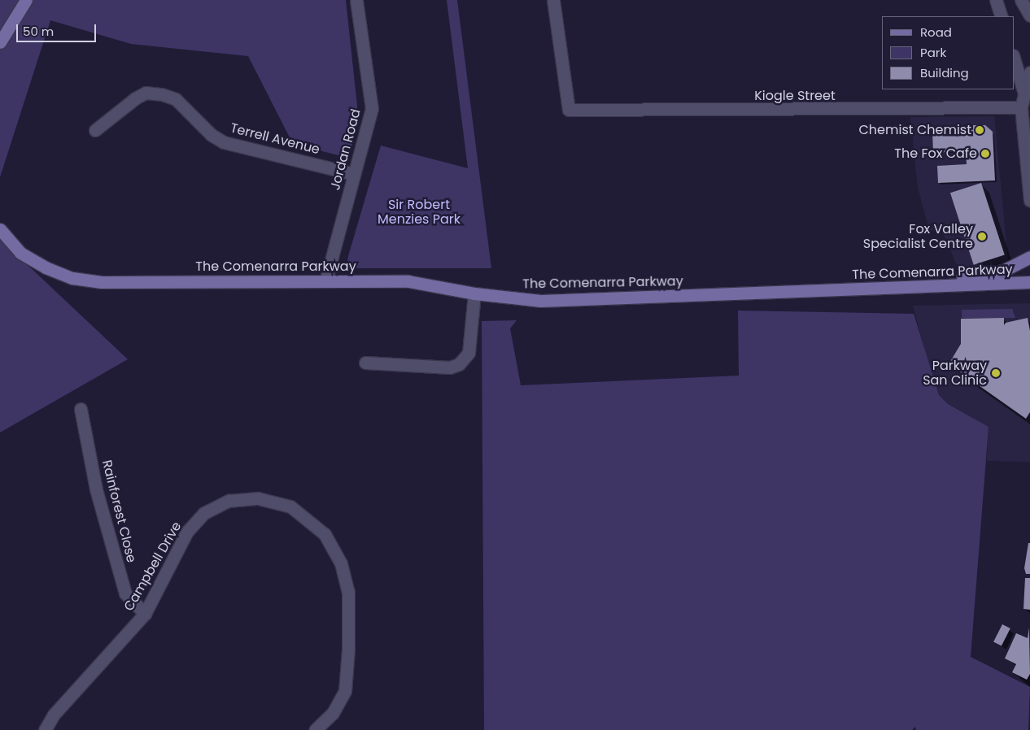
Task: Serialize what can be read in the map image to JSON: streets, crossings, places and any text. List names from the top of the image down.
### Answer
{
  "streets": {
    "main road": ["The Comenarra Parkway"],
    "street": [
      "Kiogle Street",
      "Terrell Avenue",
      "Jordan Road",
      "Rainforest Close",
      "Campbell Drive"
    ]
  },
  "crossings": [
    ["Terrell Avenue", "Jordan Road"],
    ["Jordan Road", "The Comenarra Parkway"],
    ["Rainforest Close", "Campbell Drive"]
  ],
  "parks": ["Sir Robert Menzies Park"],
  "places": [
    "Chemist Chemist",
    "The Fox Cafe",
    "Fox Valley Specialist Centre",
    "Parkway San Clinic"
  ],
  "legend": ["Road", "Park", "Building"],
  "scale_bar": "50 m"
}
